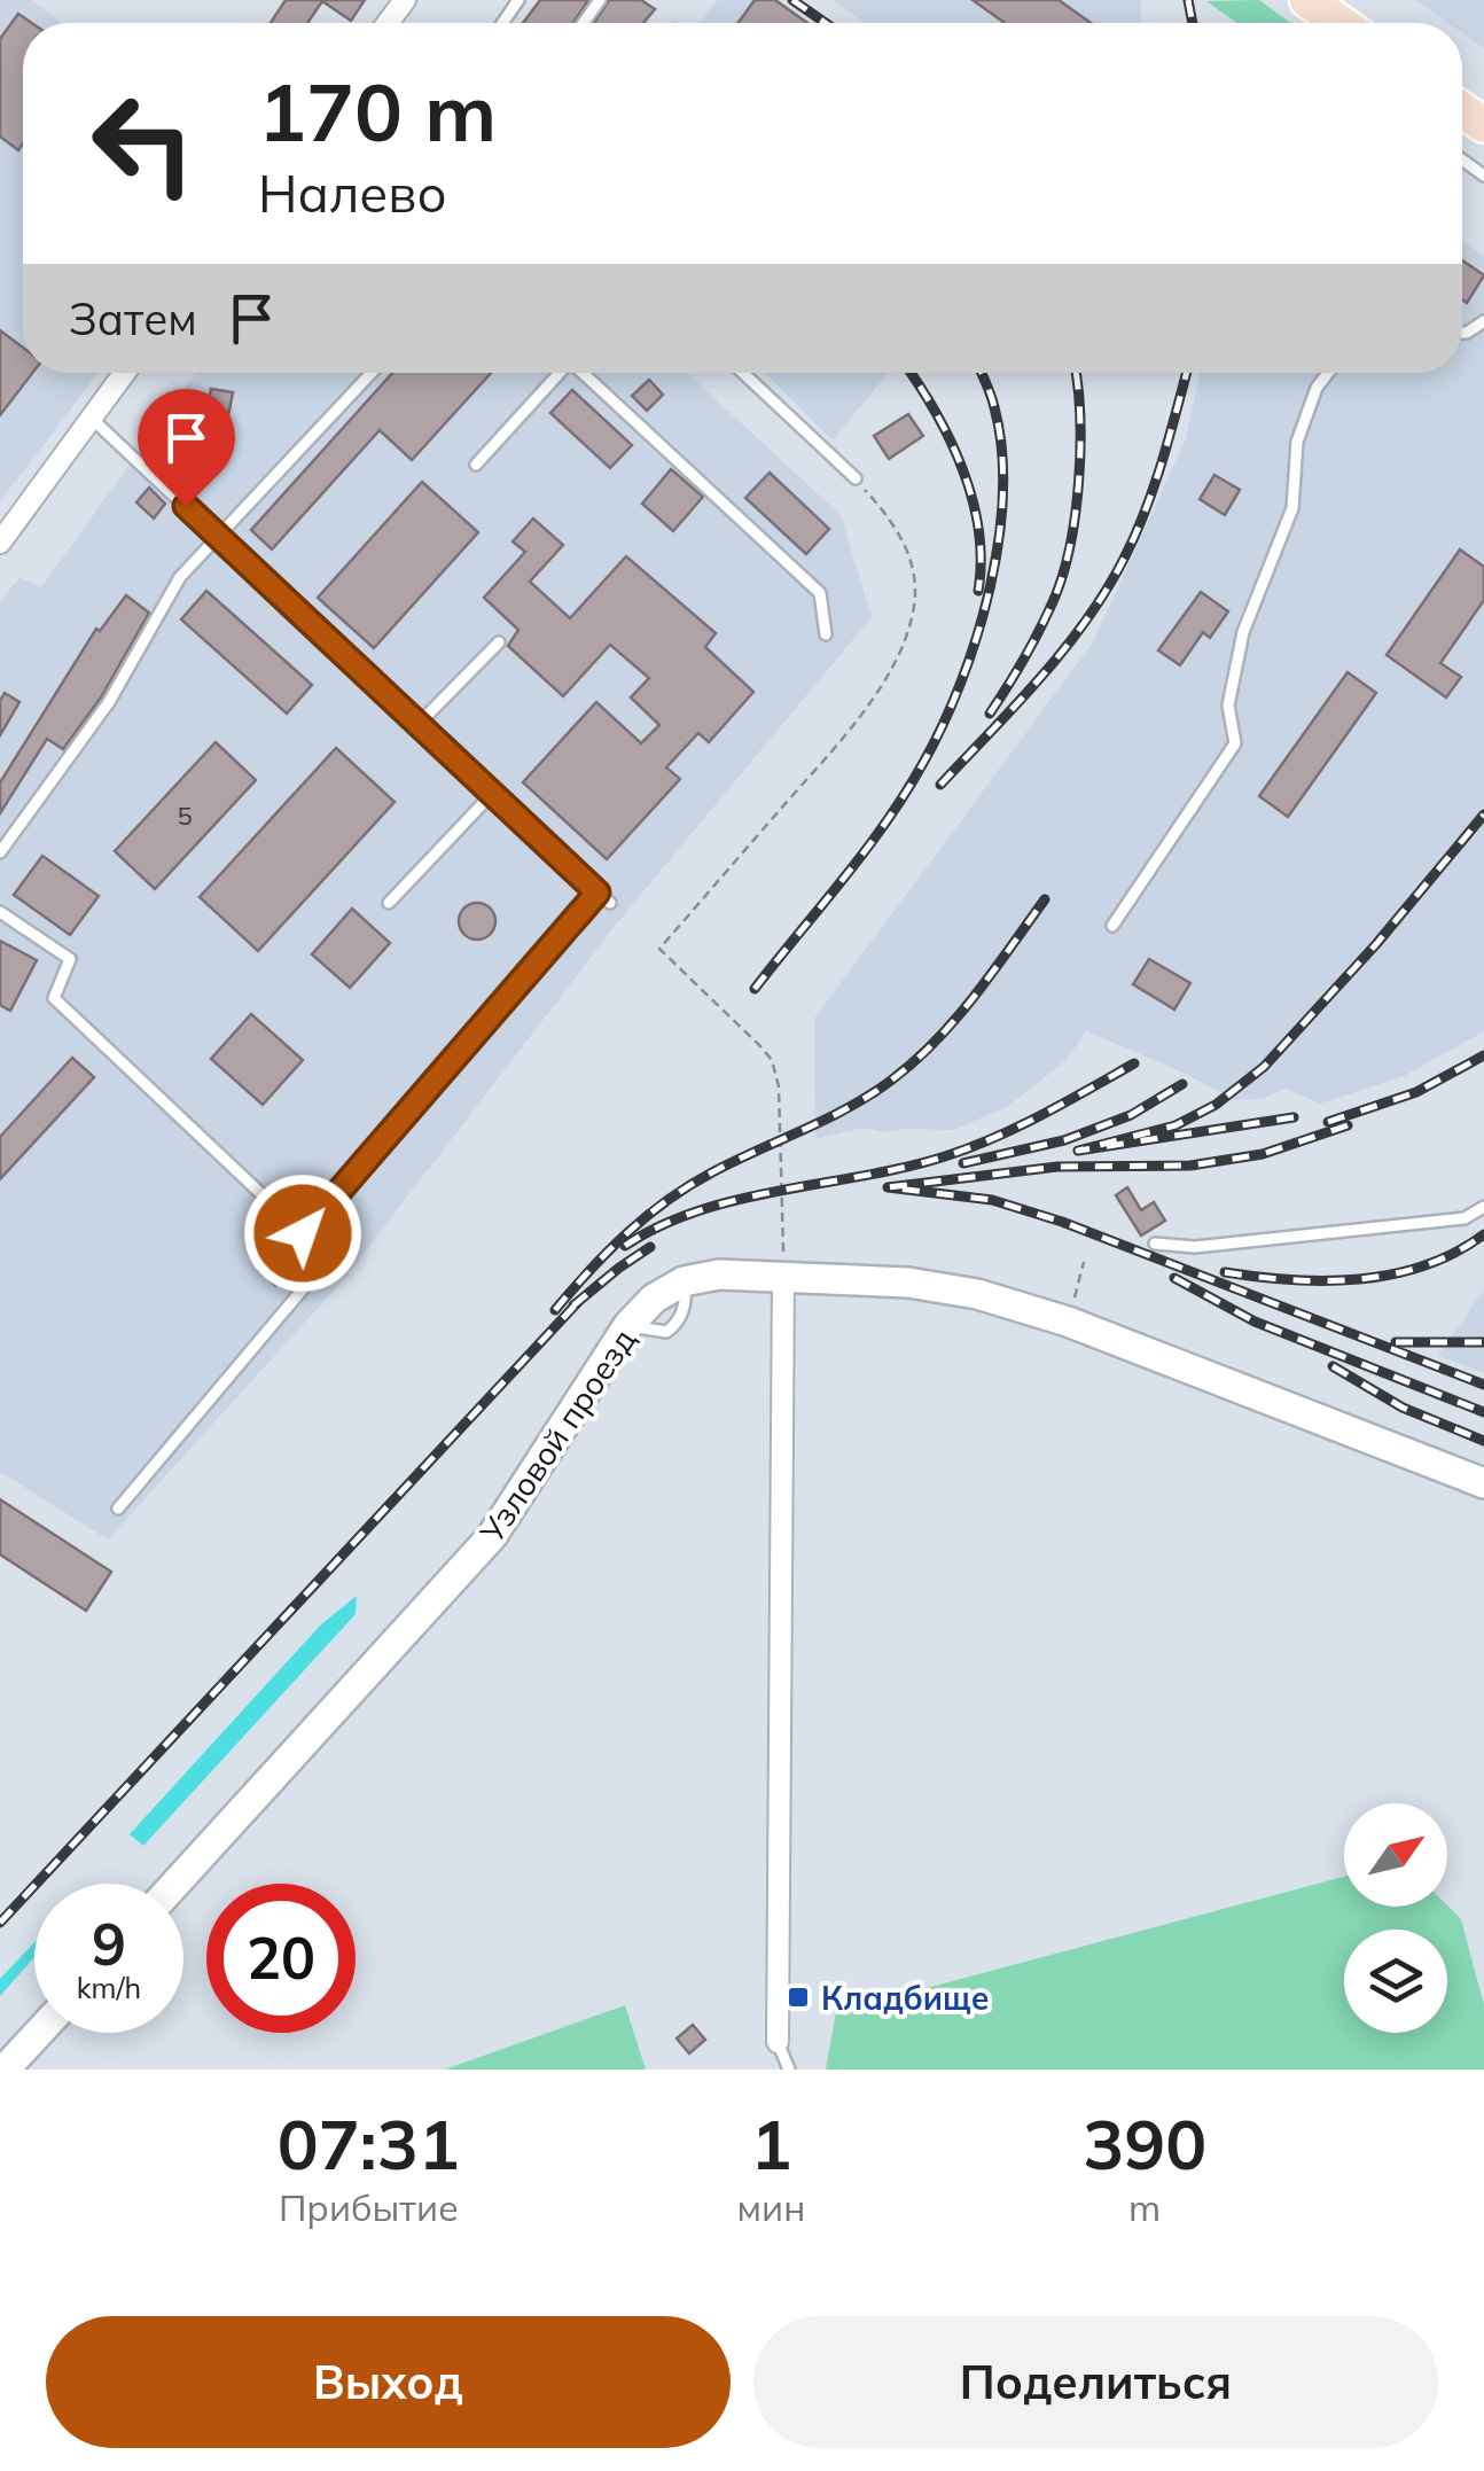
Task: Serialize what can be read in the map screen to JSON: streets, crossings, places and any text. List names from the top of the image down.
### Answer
{
  "streets": {
    "street": ["Узловой проезд"]
  },
  "places": {
    "transit": ["Кладбище"]
  },
  "house_numbers": ["5"],
  "north": "top right",
  "page": {
    "turn": ["170 m", "Налево"],
    "then": "Затем",
    "speed": "9 km/h",
    "limit": "20",
    "eta": [
      "07:31",
      "Прибытие",
      "1",
      "мин",
      "390",
      "m"
    ],
    "buttons": ["Выход", "Поделиться"]
  }
}
